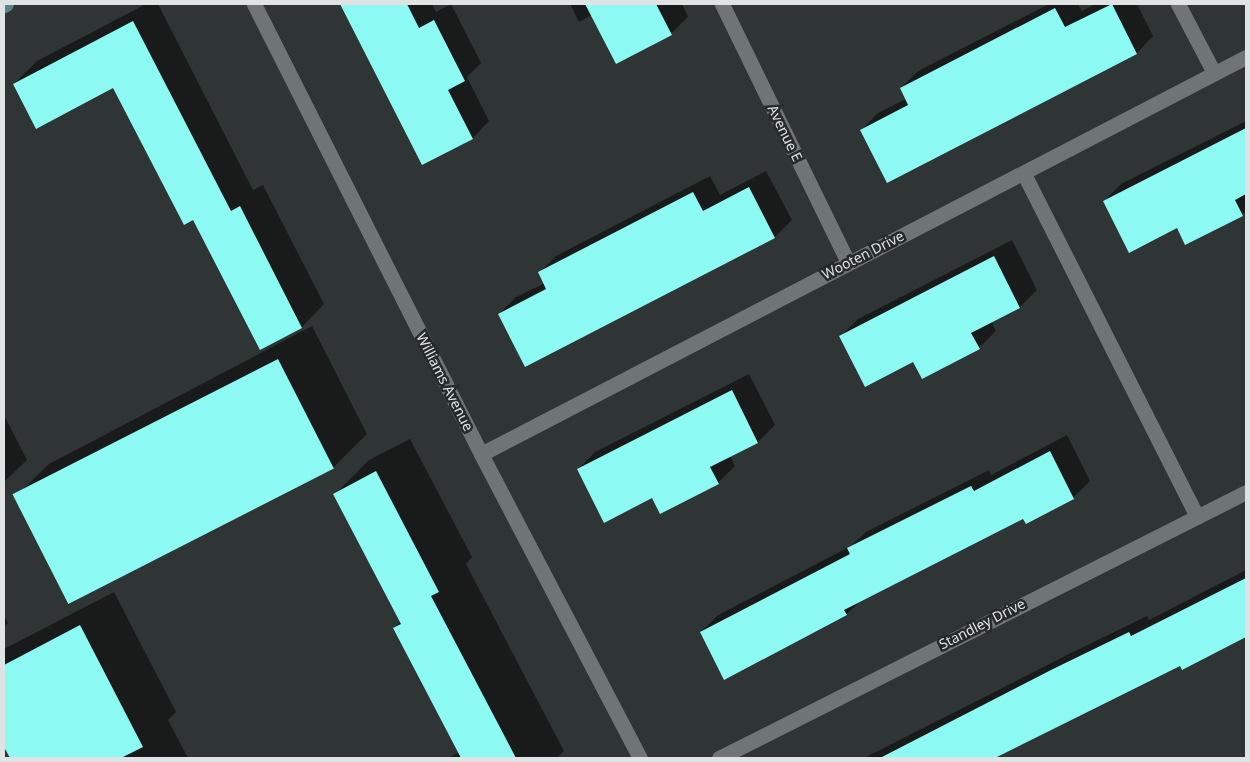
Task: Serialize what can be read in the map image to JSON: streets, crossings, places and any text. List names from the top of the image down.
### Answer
{
  "streets": {
    "street": [
      "Avenue E",
      "Wooten Drive",
      "Williams Avenue",
      "Standley Drive"
    ]
  },
  "crossings": [
    ["Avenue E", "Wooten Drive"],
    ["Wooten Drive", "Williams Avenue"]
  ]
}
